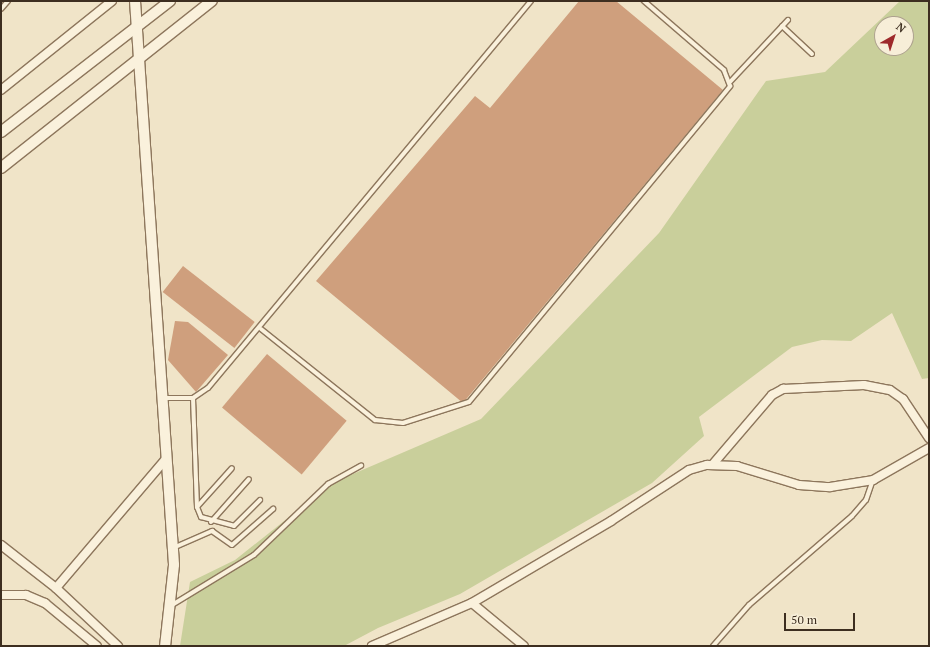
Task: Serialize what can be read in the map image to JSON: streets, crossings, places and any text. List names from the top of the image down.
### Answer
{
  "scale_bar": "50 m",
  "north": "top right"
}
